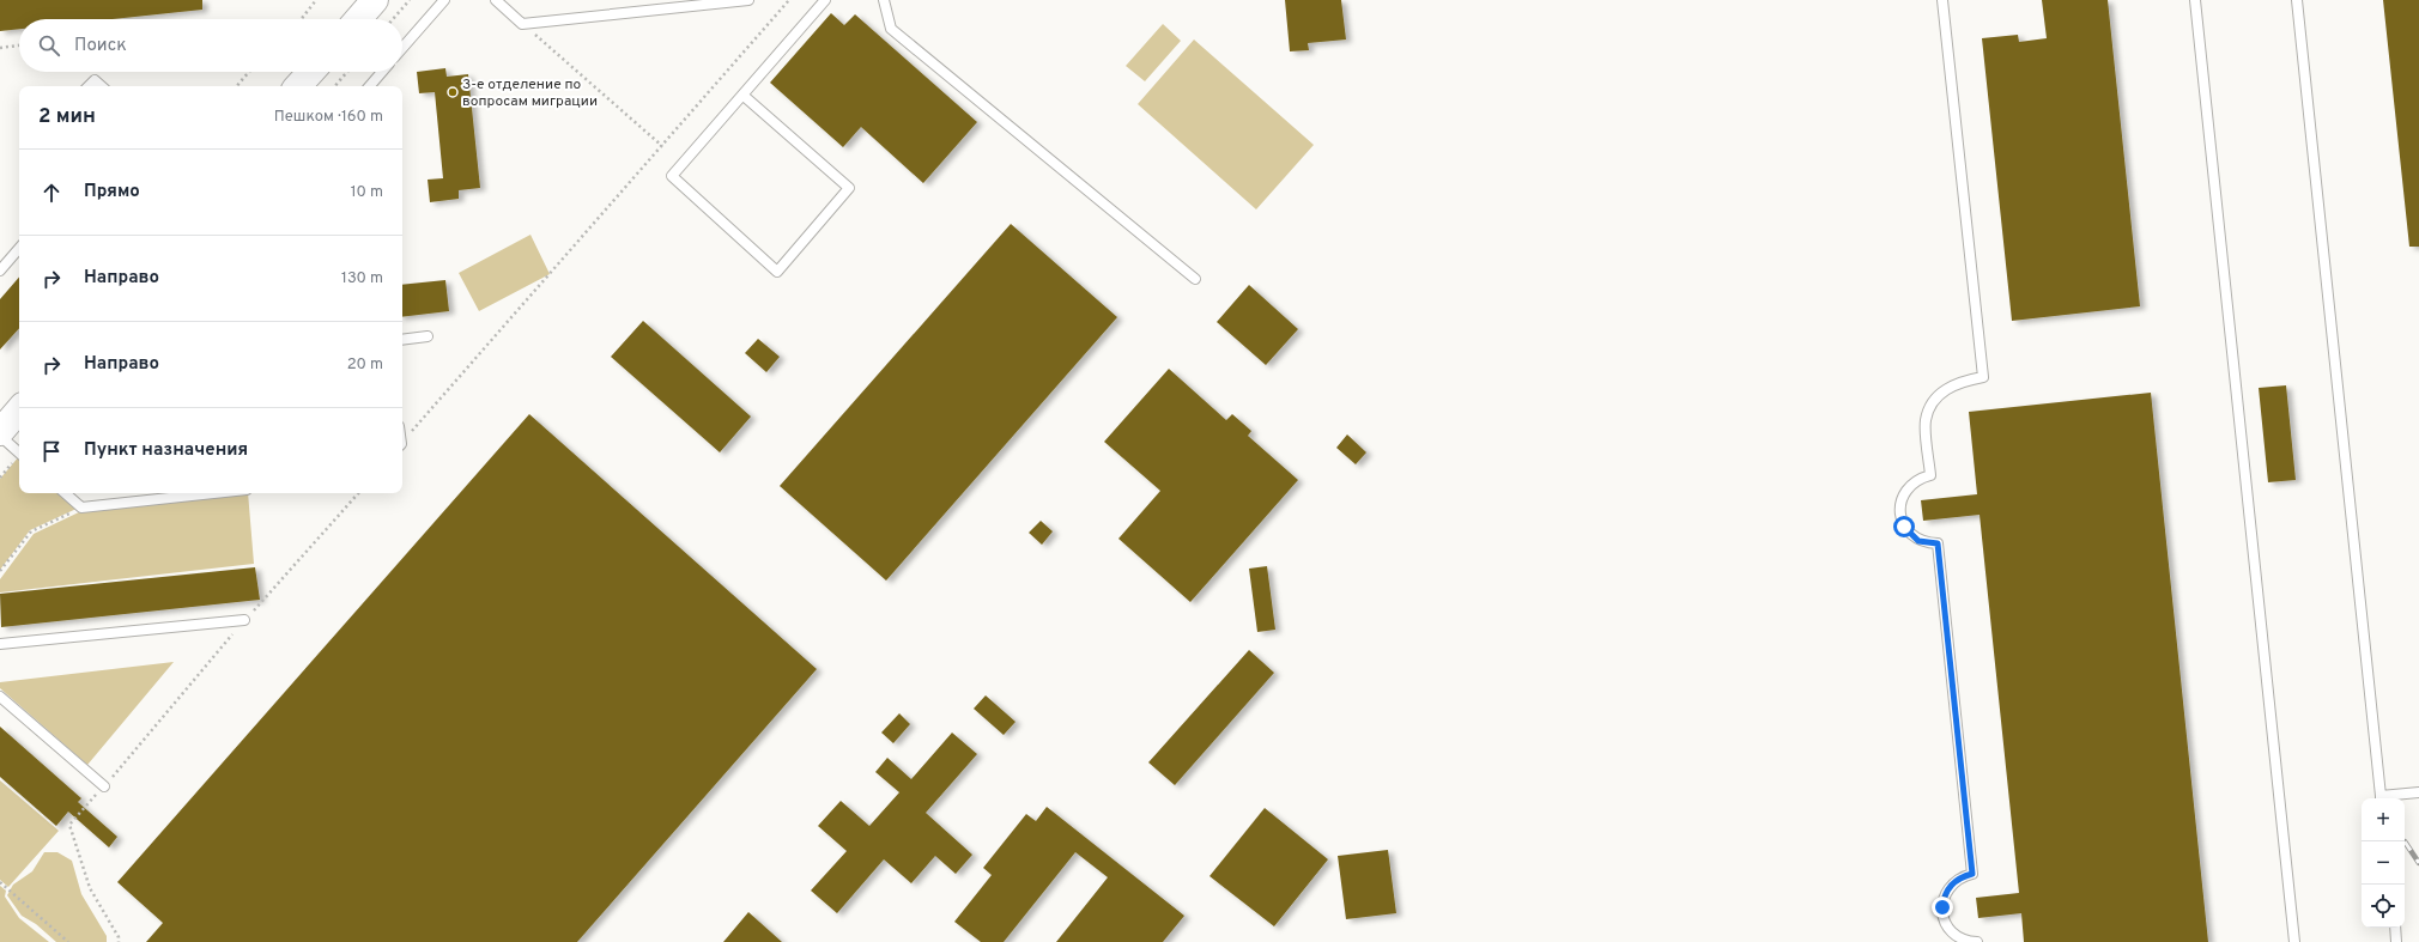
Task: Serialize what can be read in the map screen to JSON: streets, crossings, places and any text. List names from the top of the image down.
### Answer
{
  "places": ["3-е отделение по вопросам миграции"],
  "page": {
    "search": "Поиск",
    "heading": ["2 мин", "Пешком · 160 m"],
    "list": [
      ["Прямо", "10 m"],
      ["Направо", "130 m"],
      ["Направо", "20 m"],
      "Пункт назначения"
    ],
    "map_buttons": ["+", "−"]
  }
}
